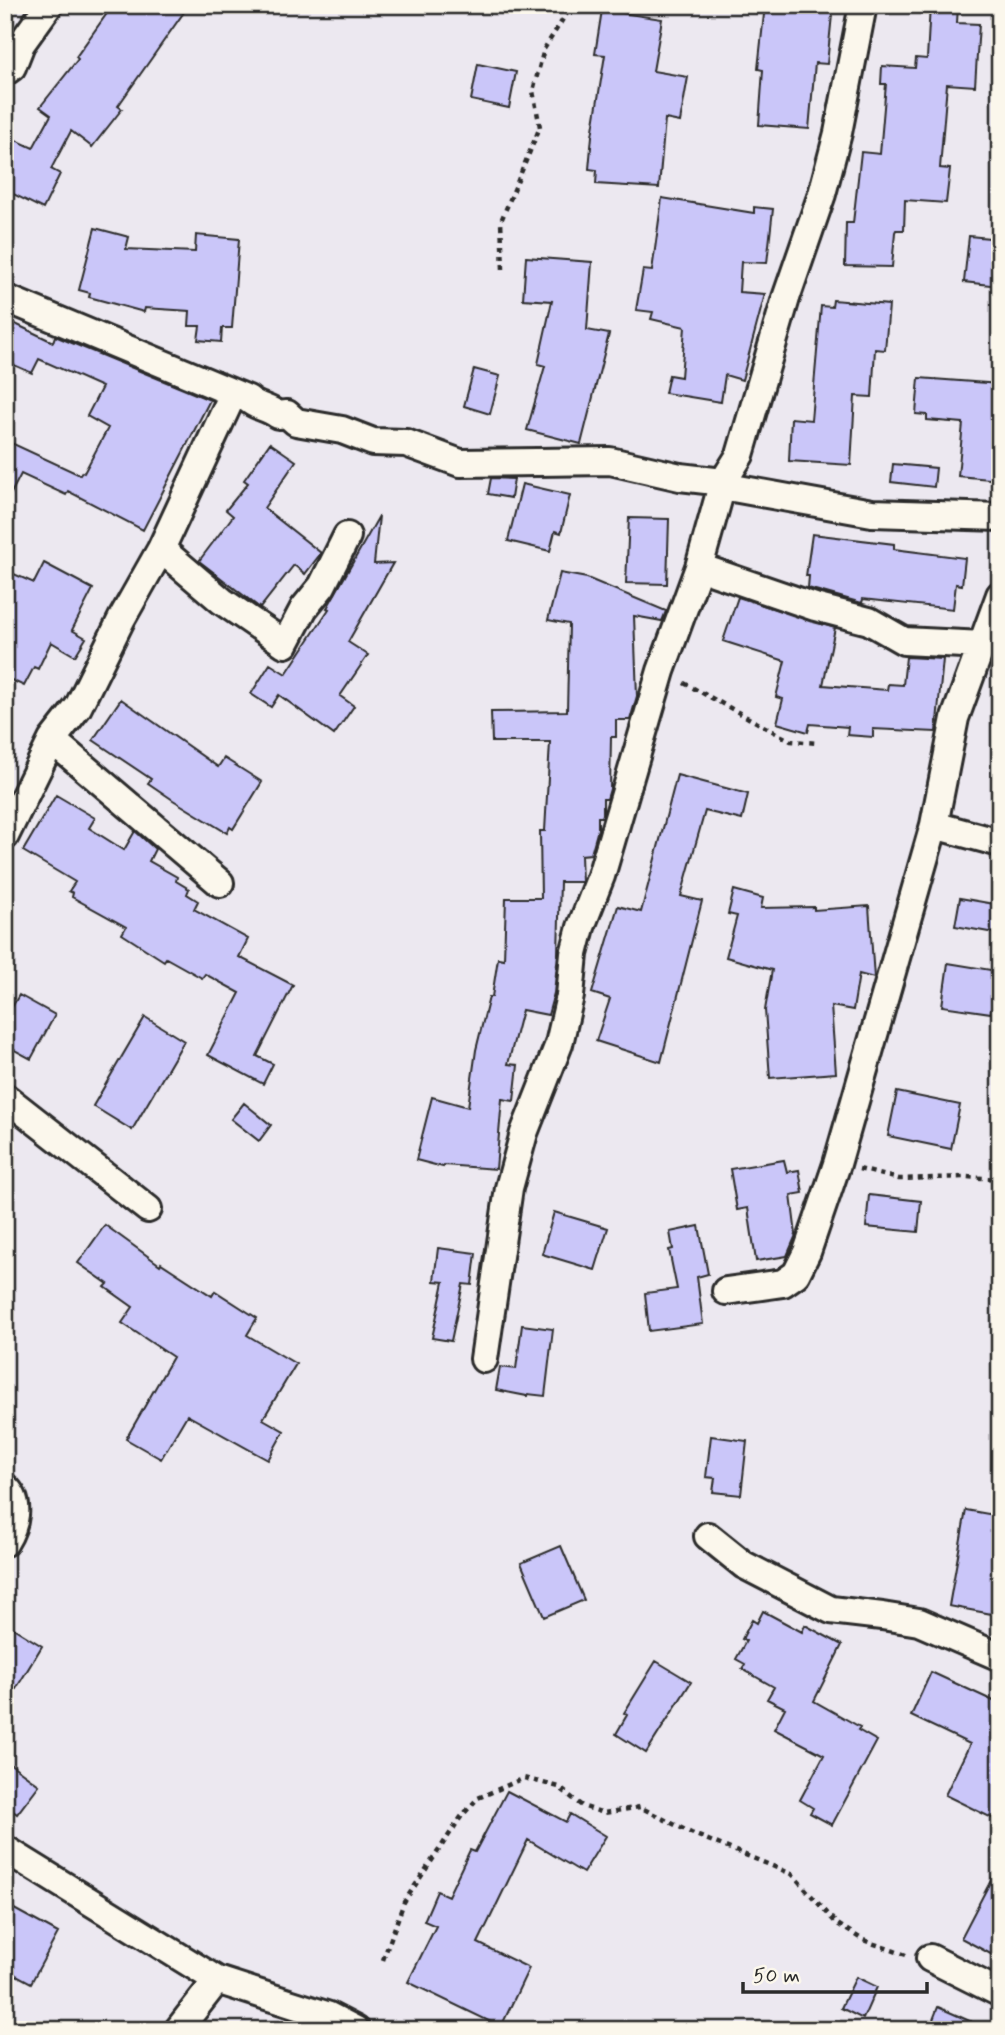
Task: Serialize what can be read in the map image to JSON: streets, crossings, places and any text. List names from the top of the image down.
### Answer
{
  "scale_bar": "50 m"
}
